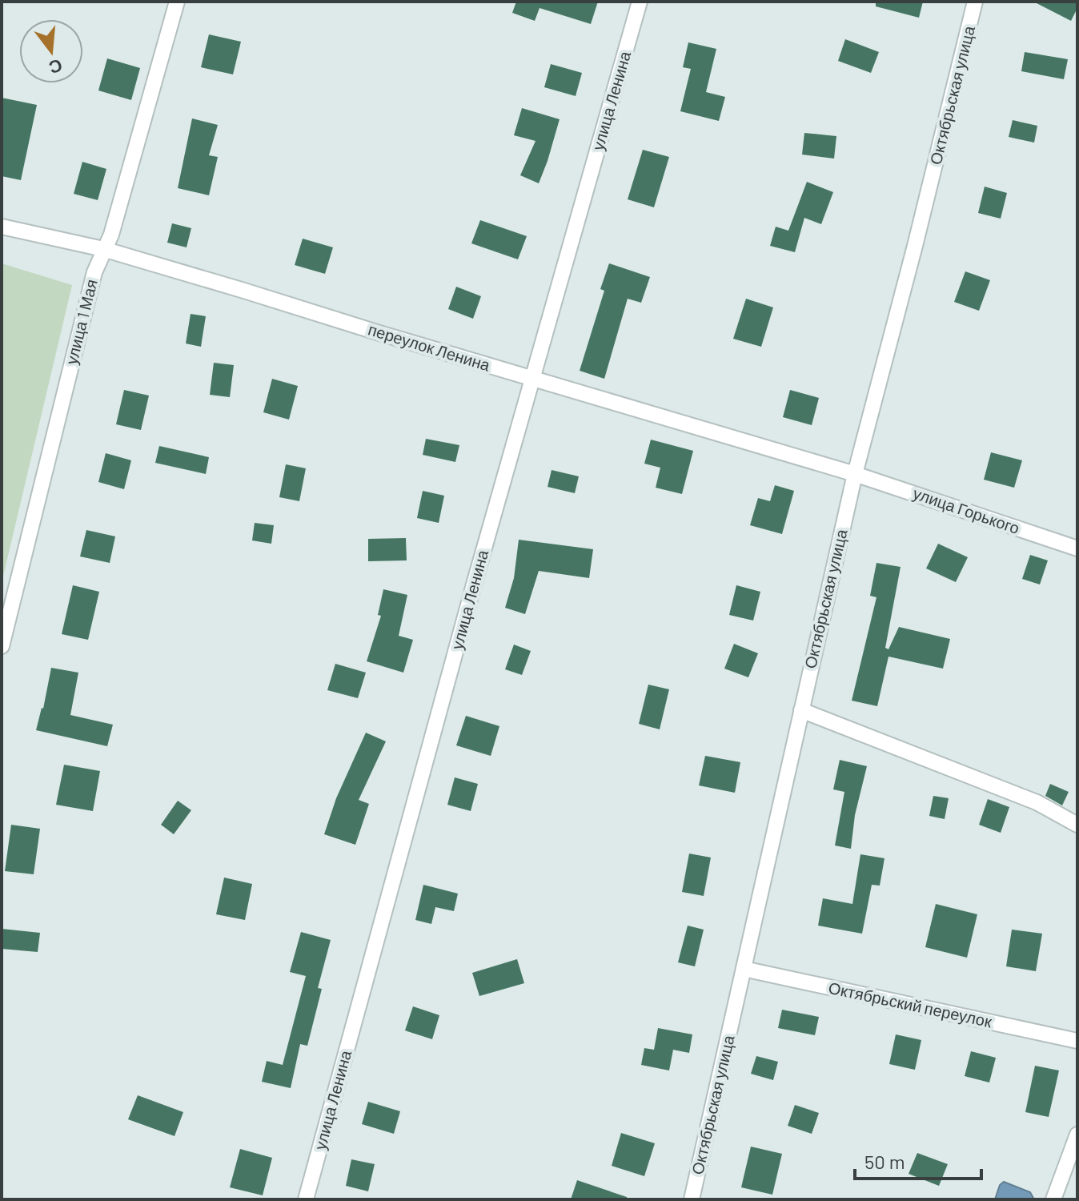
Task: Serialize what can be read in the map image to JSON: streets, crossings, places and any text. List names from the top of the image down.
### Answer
{
  "streets": {
    "street": [
      "Октябрьская улица",
      "улица Ленина",
      "улица 1 Мая",
      "переулок Ленина",
      "улица Горького",
      "Октябрьский переулок"
    ]
  },
  "crossings": [
    ["Октябрьская улица", "переулок Ленина"],
    ["Октябрьская улица", "улица Горького"],
    ["Октябрьская улица", "Октябрьский переулок"],
    ["улица Ленина", "переулок Ленина"],
    ["улица 1 Мая", "переулок Ленина"],
    ["переулок Ленина", "улица Горького"]
  ],
  "scale_bar": "50 m",
  "north": "bottom"
}
